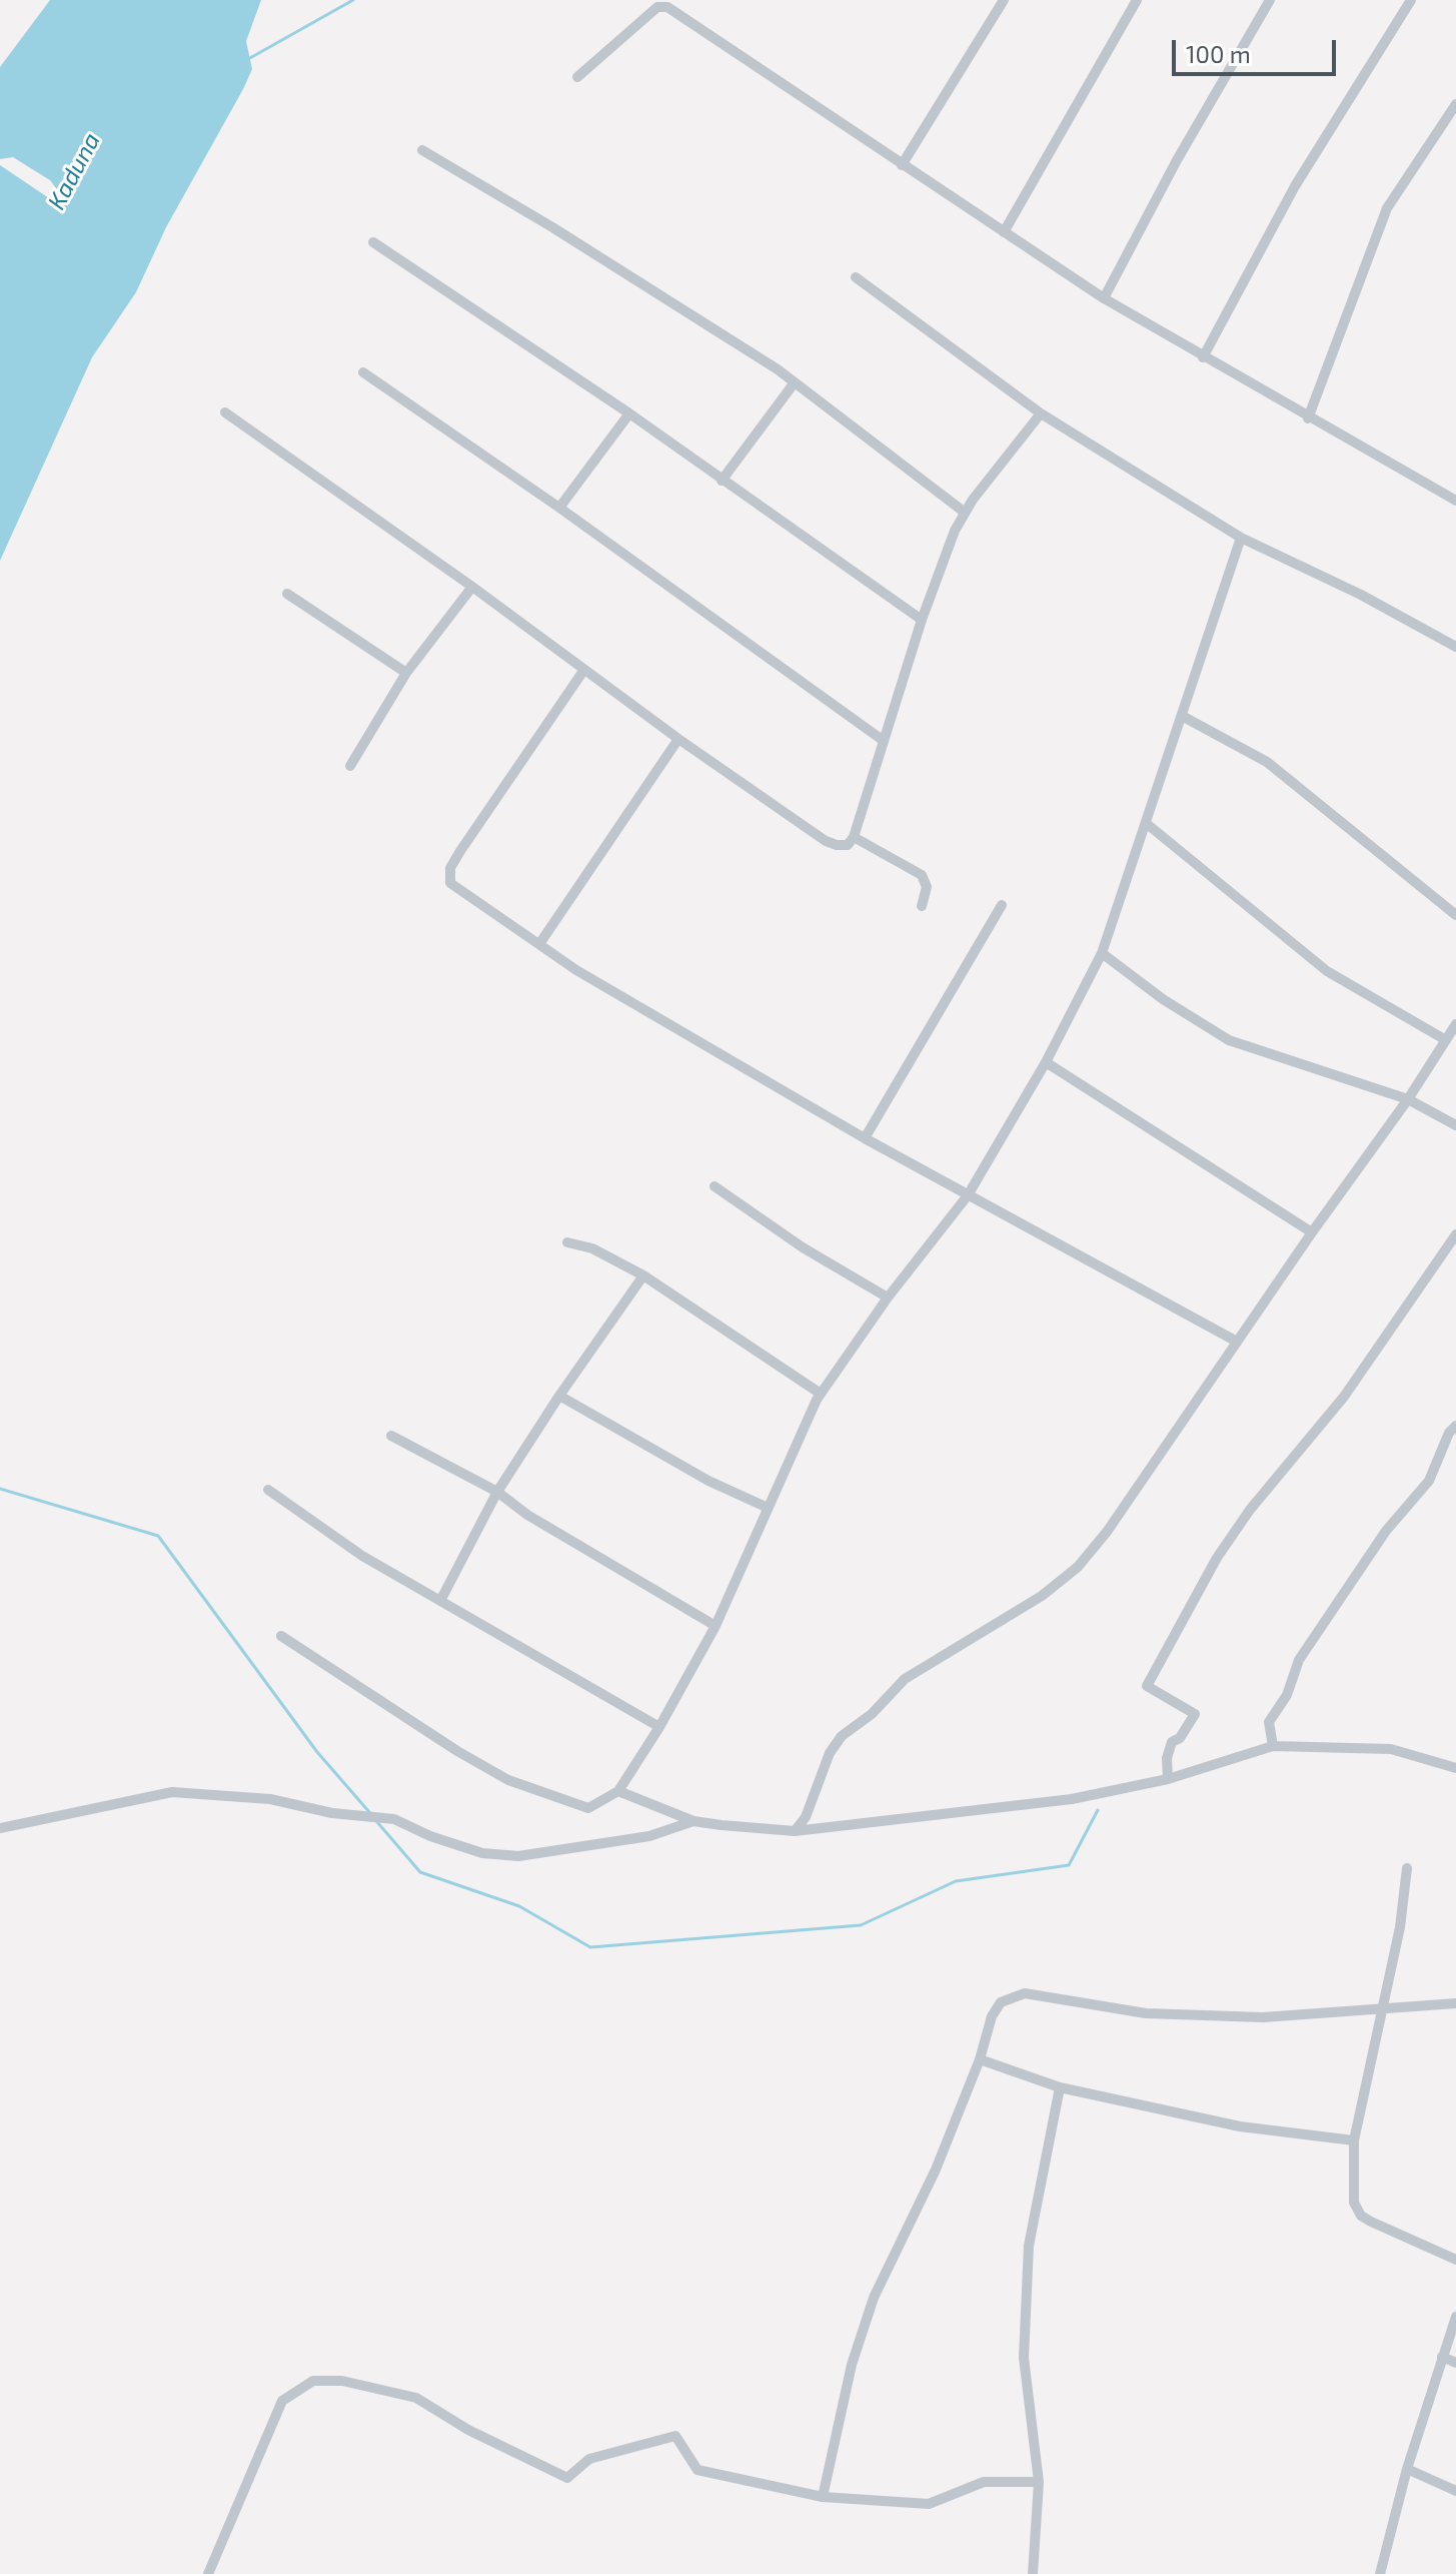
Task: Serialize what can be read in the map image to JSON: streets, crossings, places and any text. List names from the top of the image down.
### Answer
{
  "water": ["Kaduna"],
  "scale_bar": "100 m"
}
